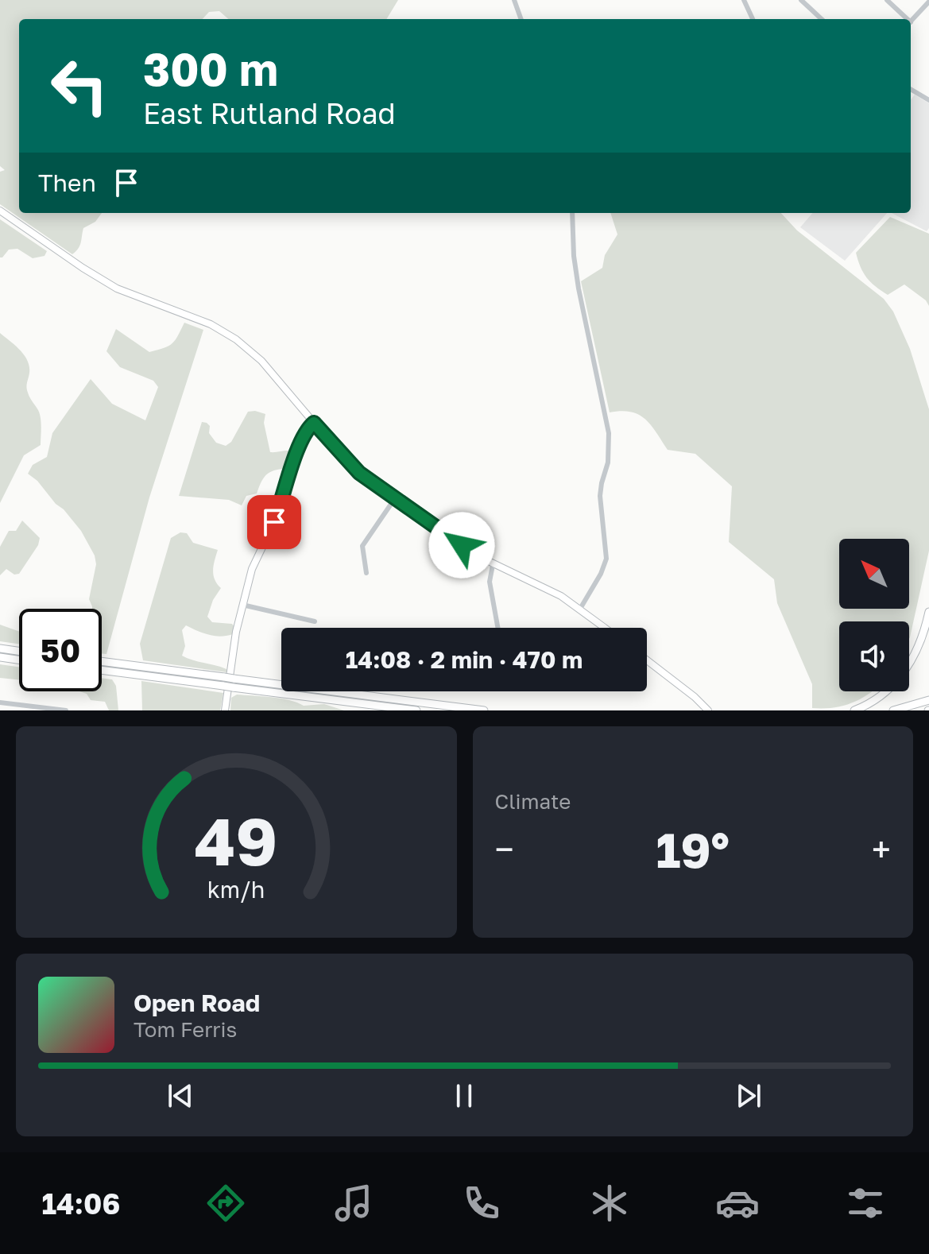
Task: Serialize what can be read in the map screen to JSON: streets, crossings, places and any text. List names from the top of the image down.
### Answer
{
  "north": "top left",
  "page": {
    "turn": ["300 m", "East Rutland Road"],
    "then": "Then",
    "limit": "50",
    "trip": "14:08 · 2 min · 470 m",
    "tile": "Climate",
    "heat": ["−", "19°", "+"],
    "song": ["Open Road", "Tom Ferris"],
    "tabs": "14:06",
    "gauge": ["49", "km/h"]
  }
}
